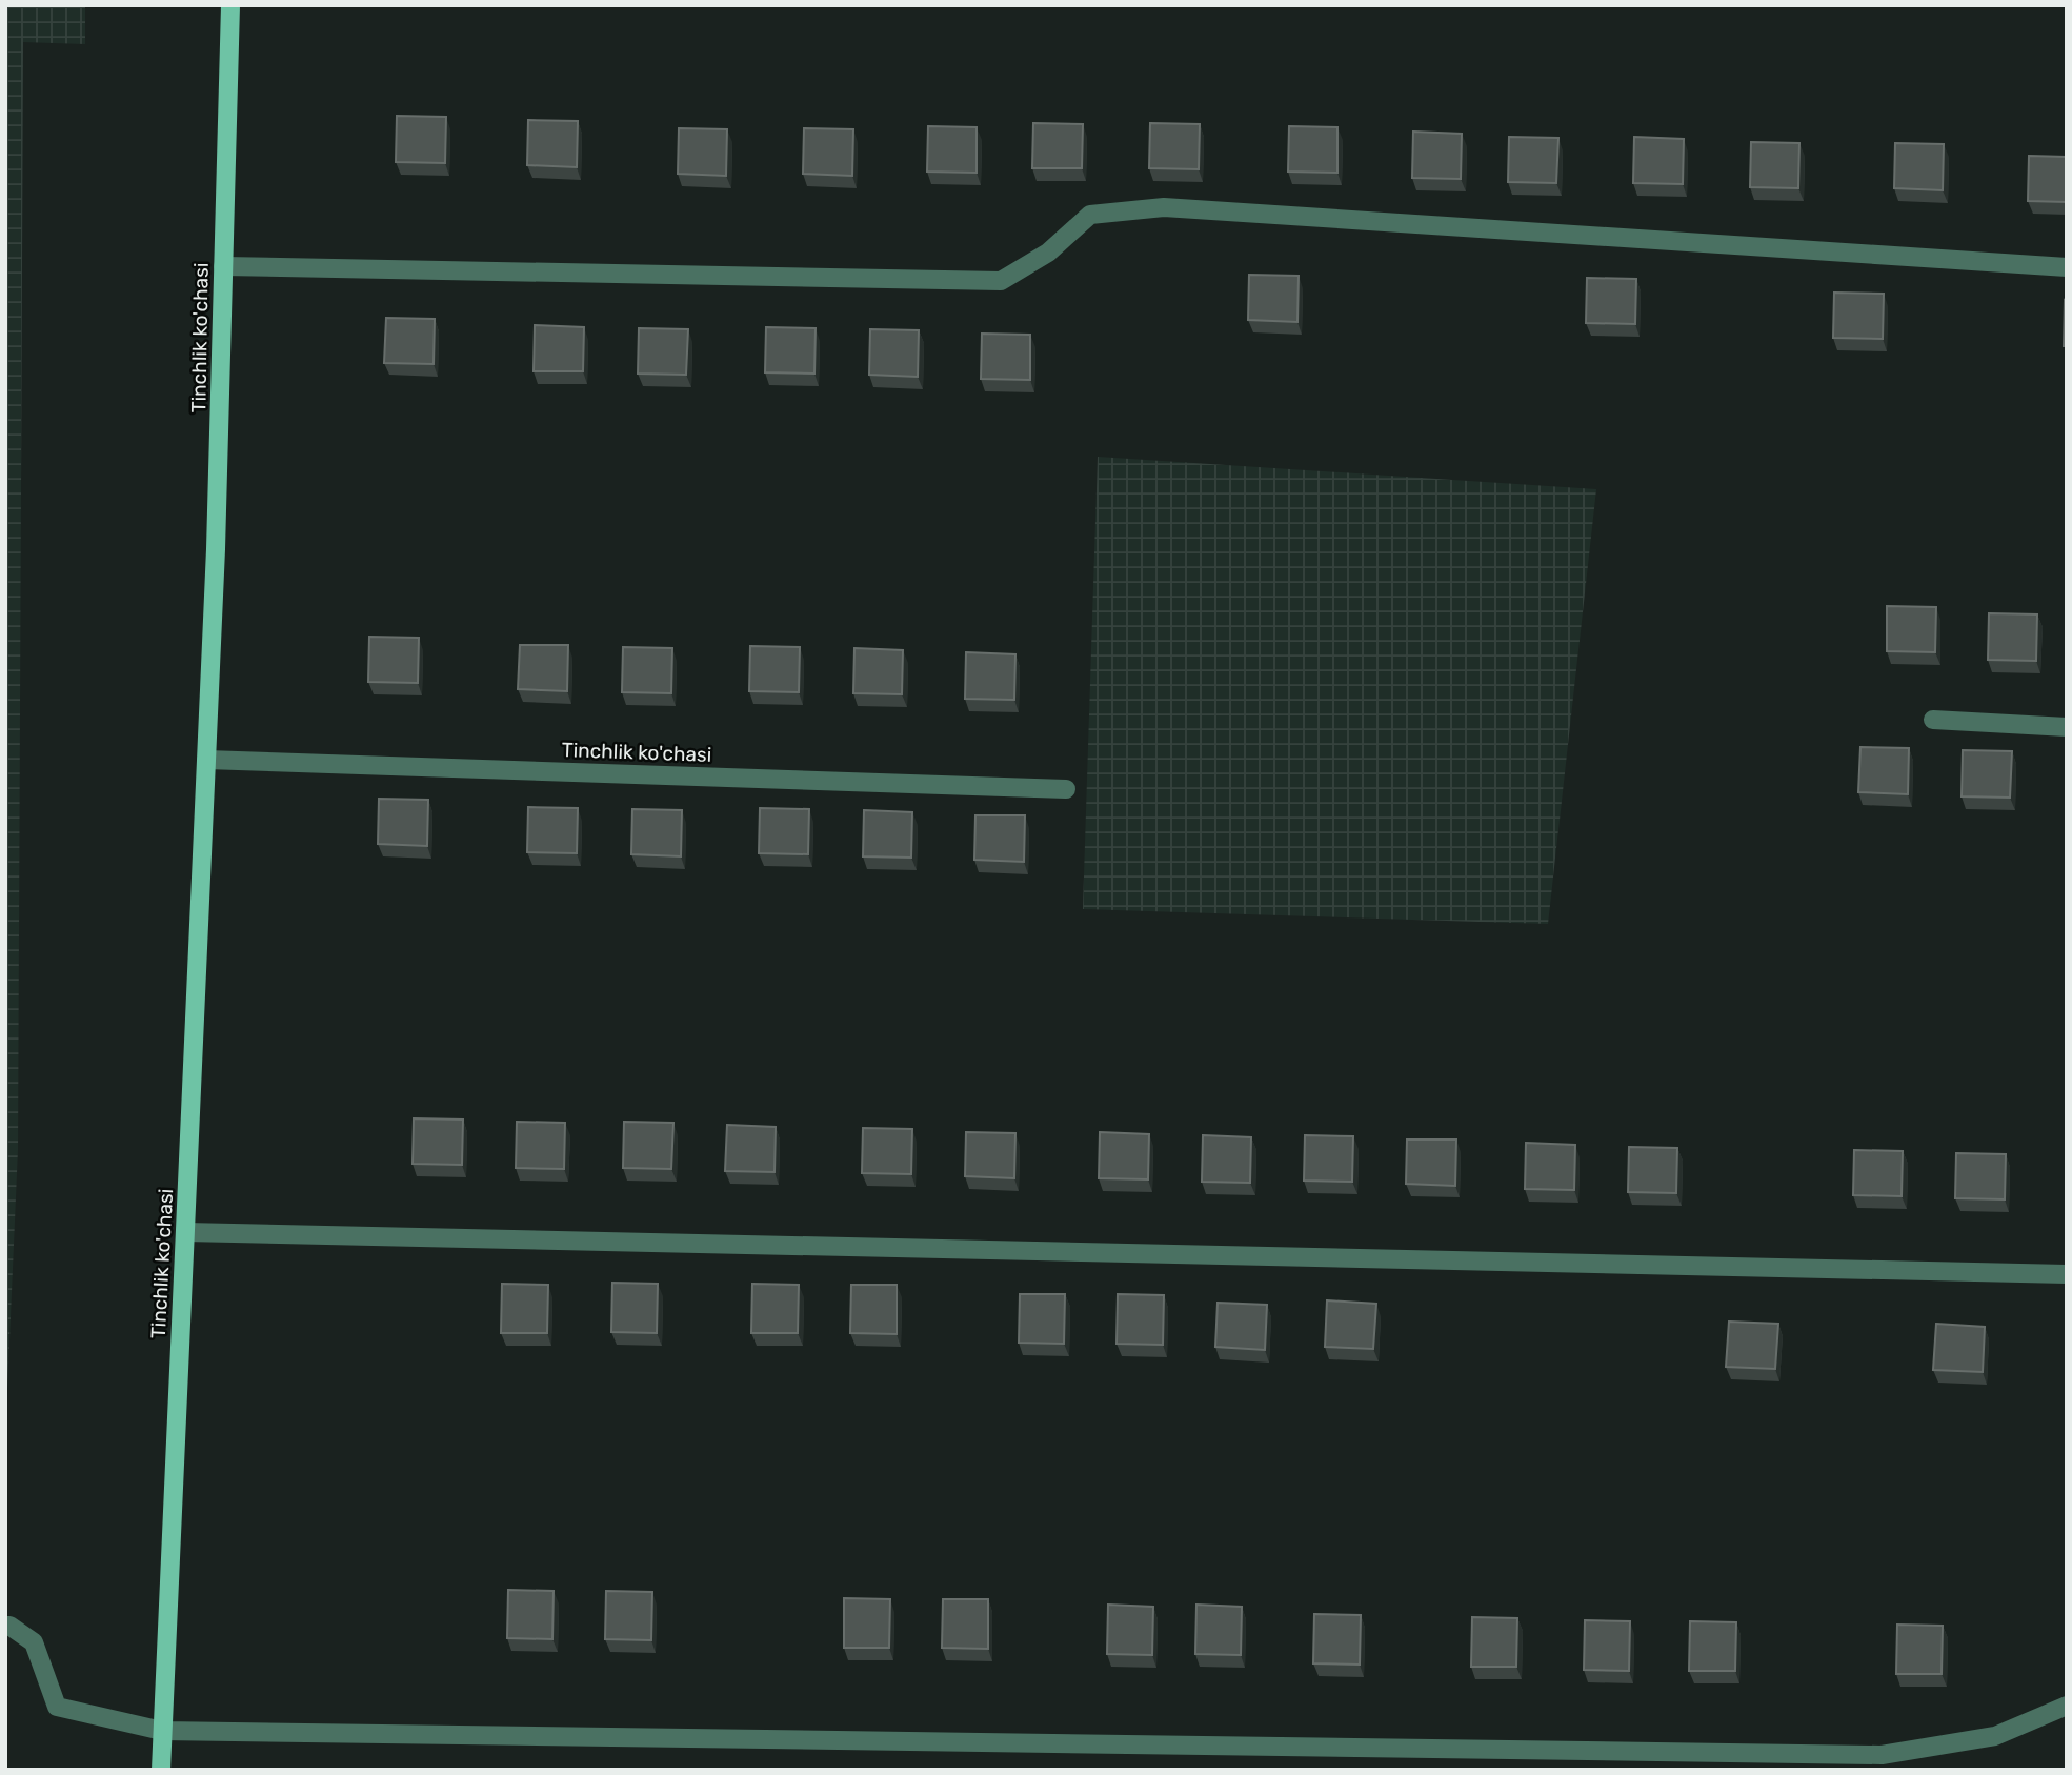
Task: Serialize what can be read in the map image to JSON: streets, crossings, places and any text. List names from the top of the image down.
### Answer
{
  "streets": {
    "main road": ["Tinchlik ko'chasi"]
  }
}
